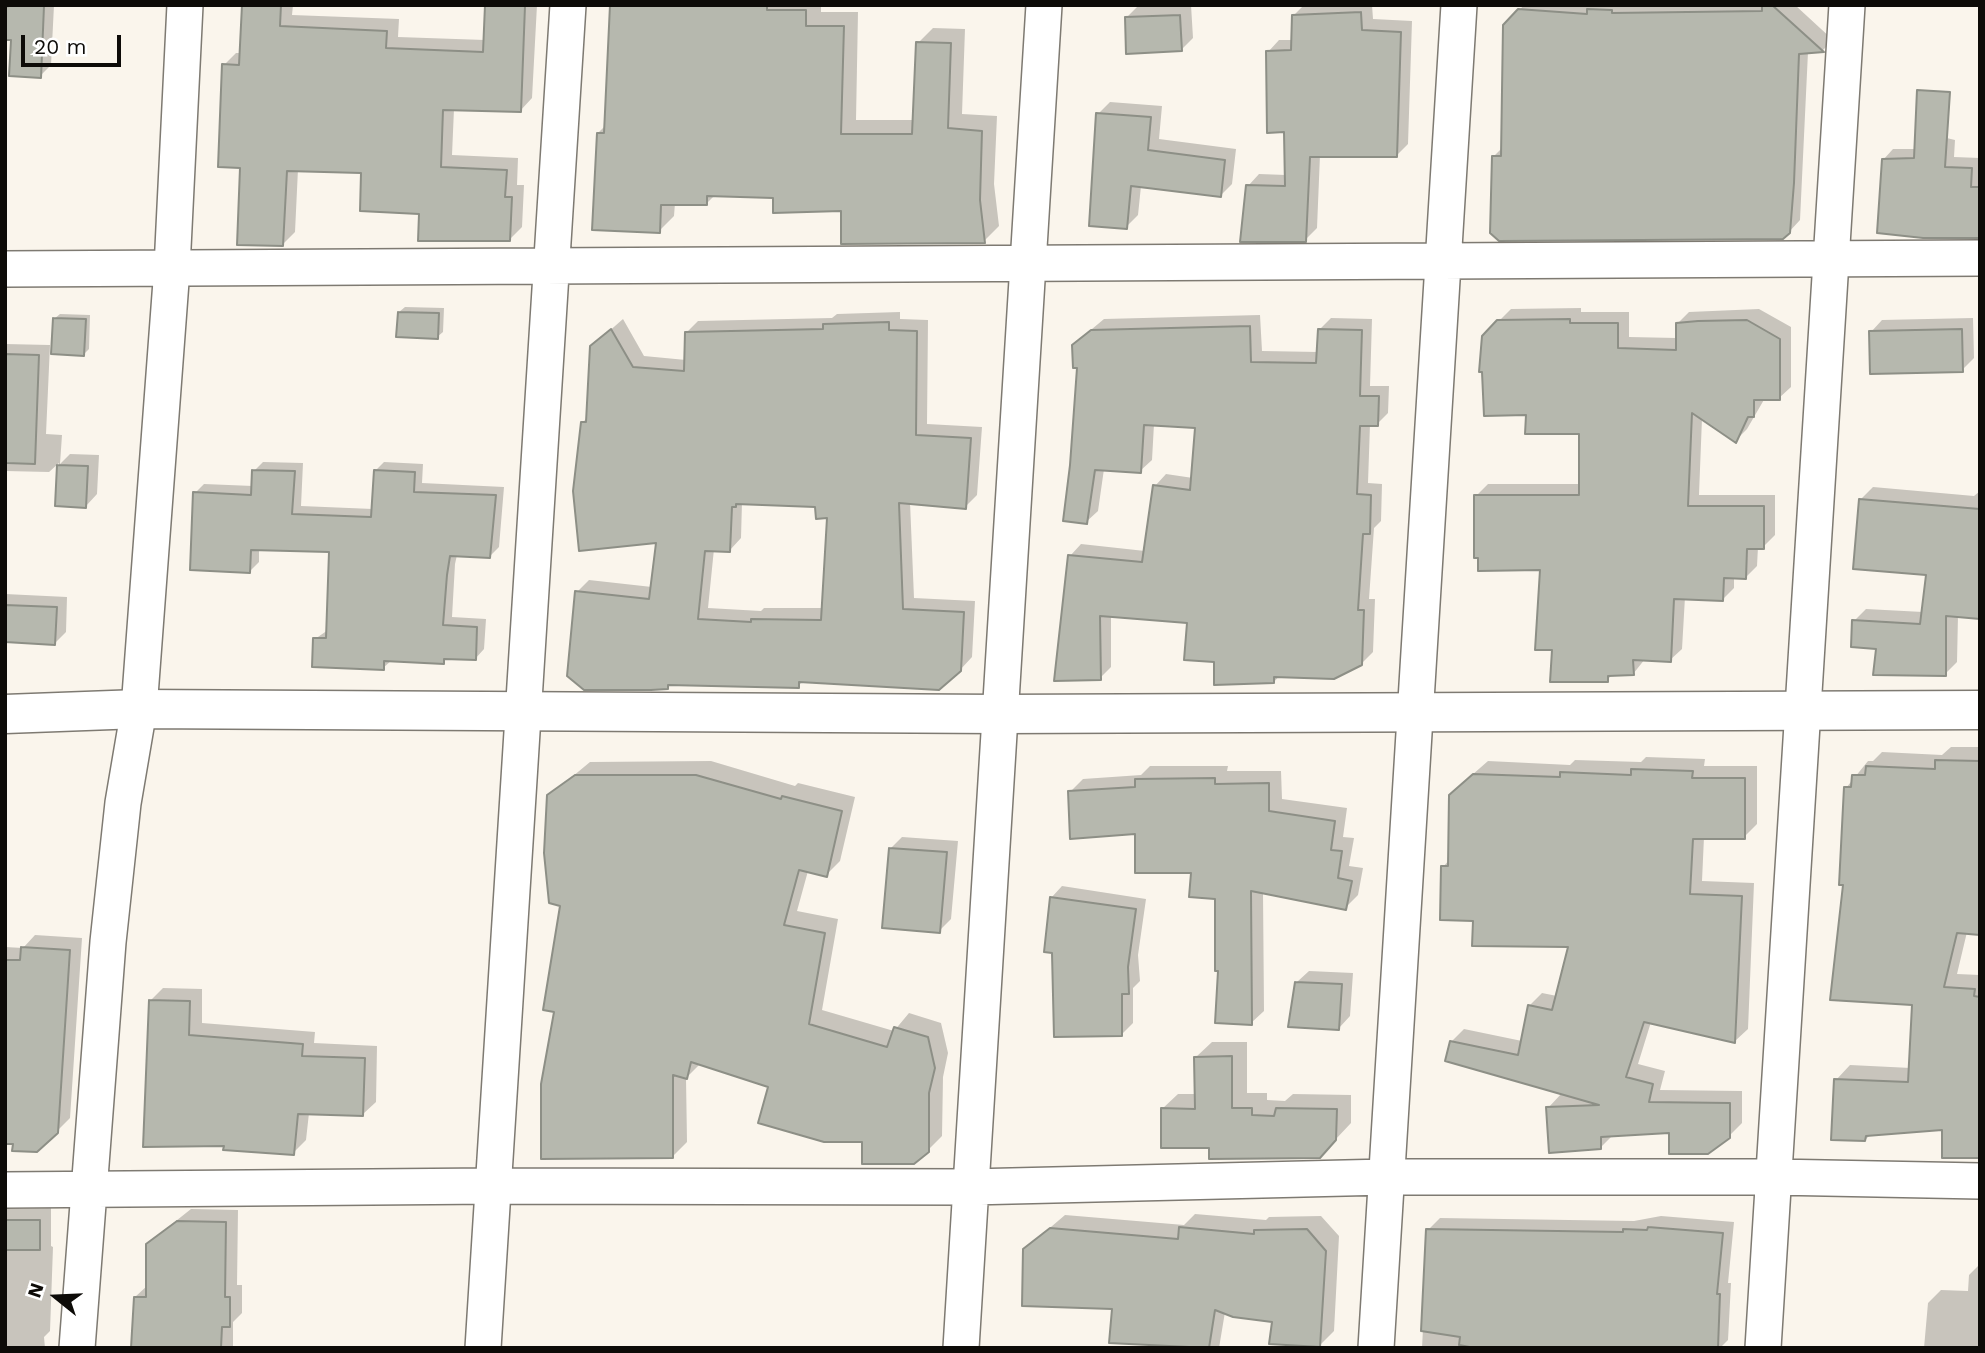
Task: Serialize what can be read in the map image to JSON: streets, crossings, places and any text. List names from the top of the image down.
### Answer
{
  "scale_bar": "20 m",
  "north": "left"
}
